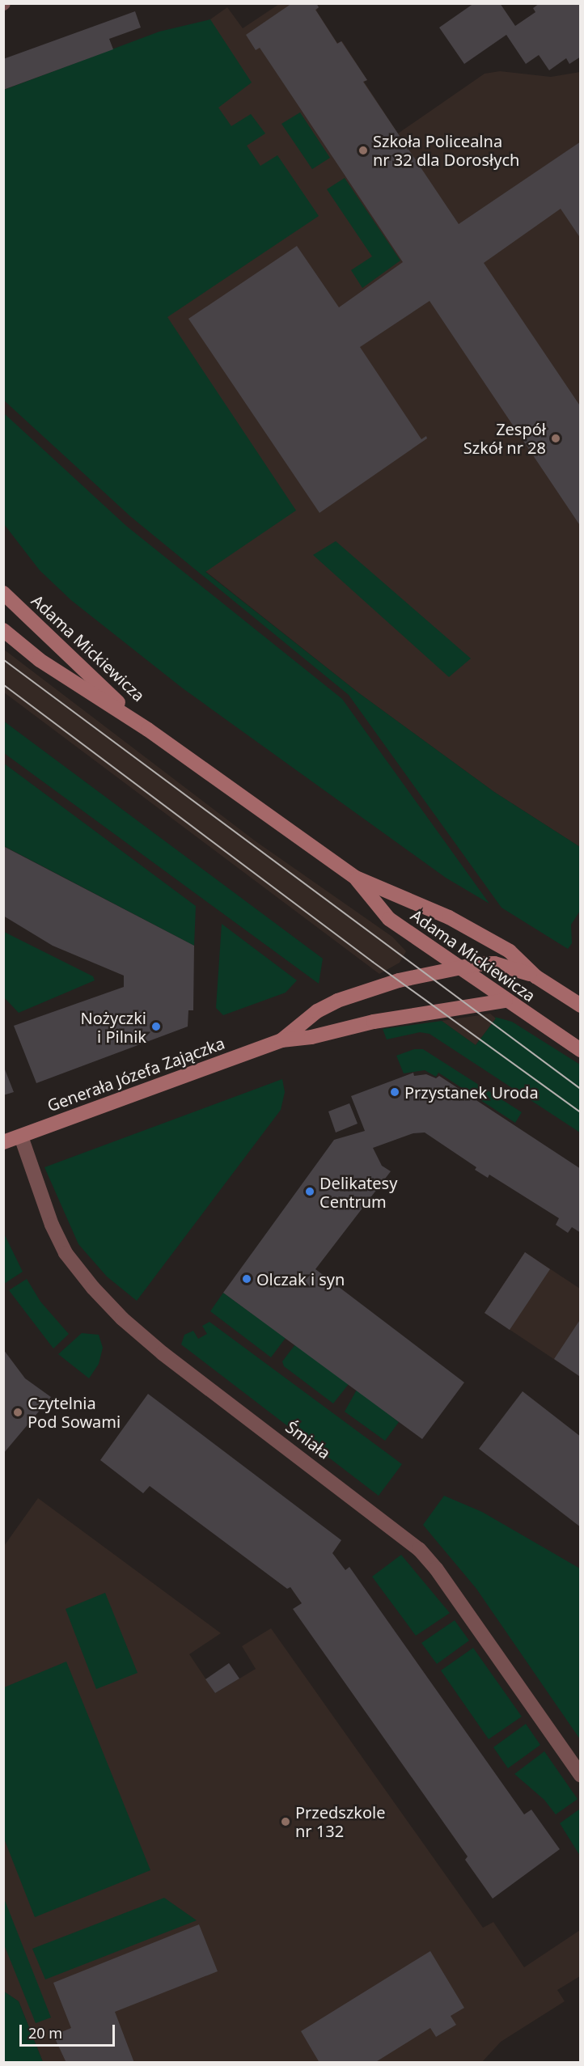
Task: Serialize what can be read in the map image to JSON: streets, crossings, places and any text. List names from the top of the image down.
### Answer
{
  "streets": {
    "main road": ["Adama Mickiewicza", "Generała Józefa Zajączka"],
    "street": ["Śmiała"]
  },
  "crossings": [
    ["Adama Mickiewicza", "Generała Józefa Zajączka"],
    ["Generała Józefa Zajączka", "Śmiała"]
  ],
  "places": [
    "Szkoła Policealna nr 32 dla Dorosłych",
    "Zespół Szkół nr 28",
    "Nożyczki i Pilnik",
    "Przystanek Uroda",
    "Delikatesy Centrum",
    "Olczak i syn",
    "Czytelnia Pod Sowami",
    "Przedszkole nr 132"
  ],
  "scale_bar": "20 m"
}
